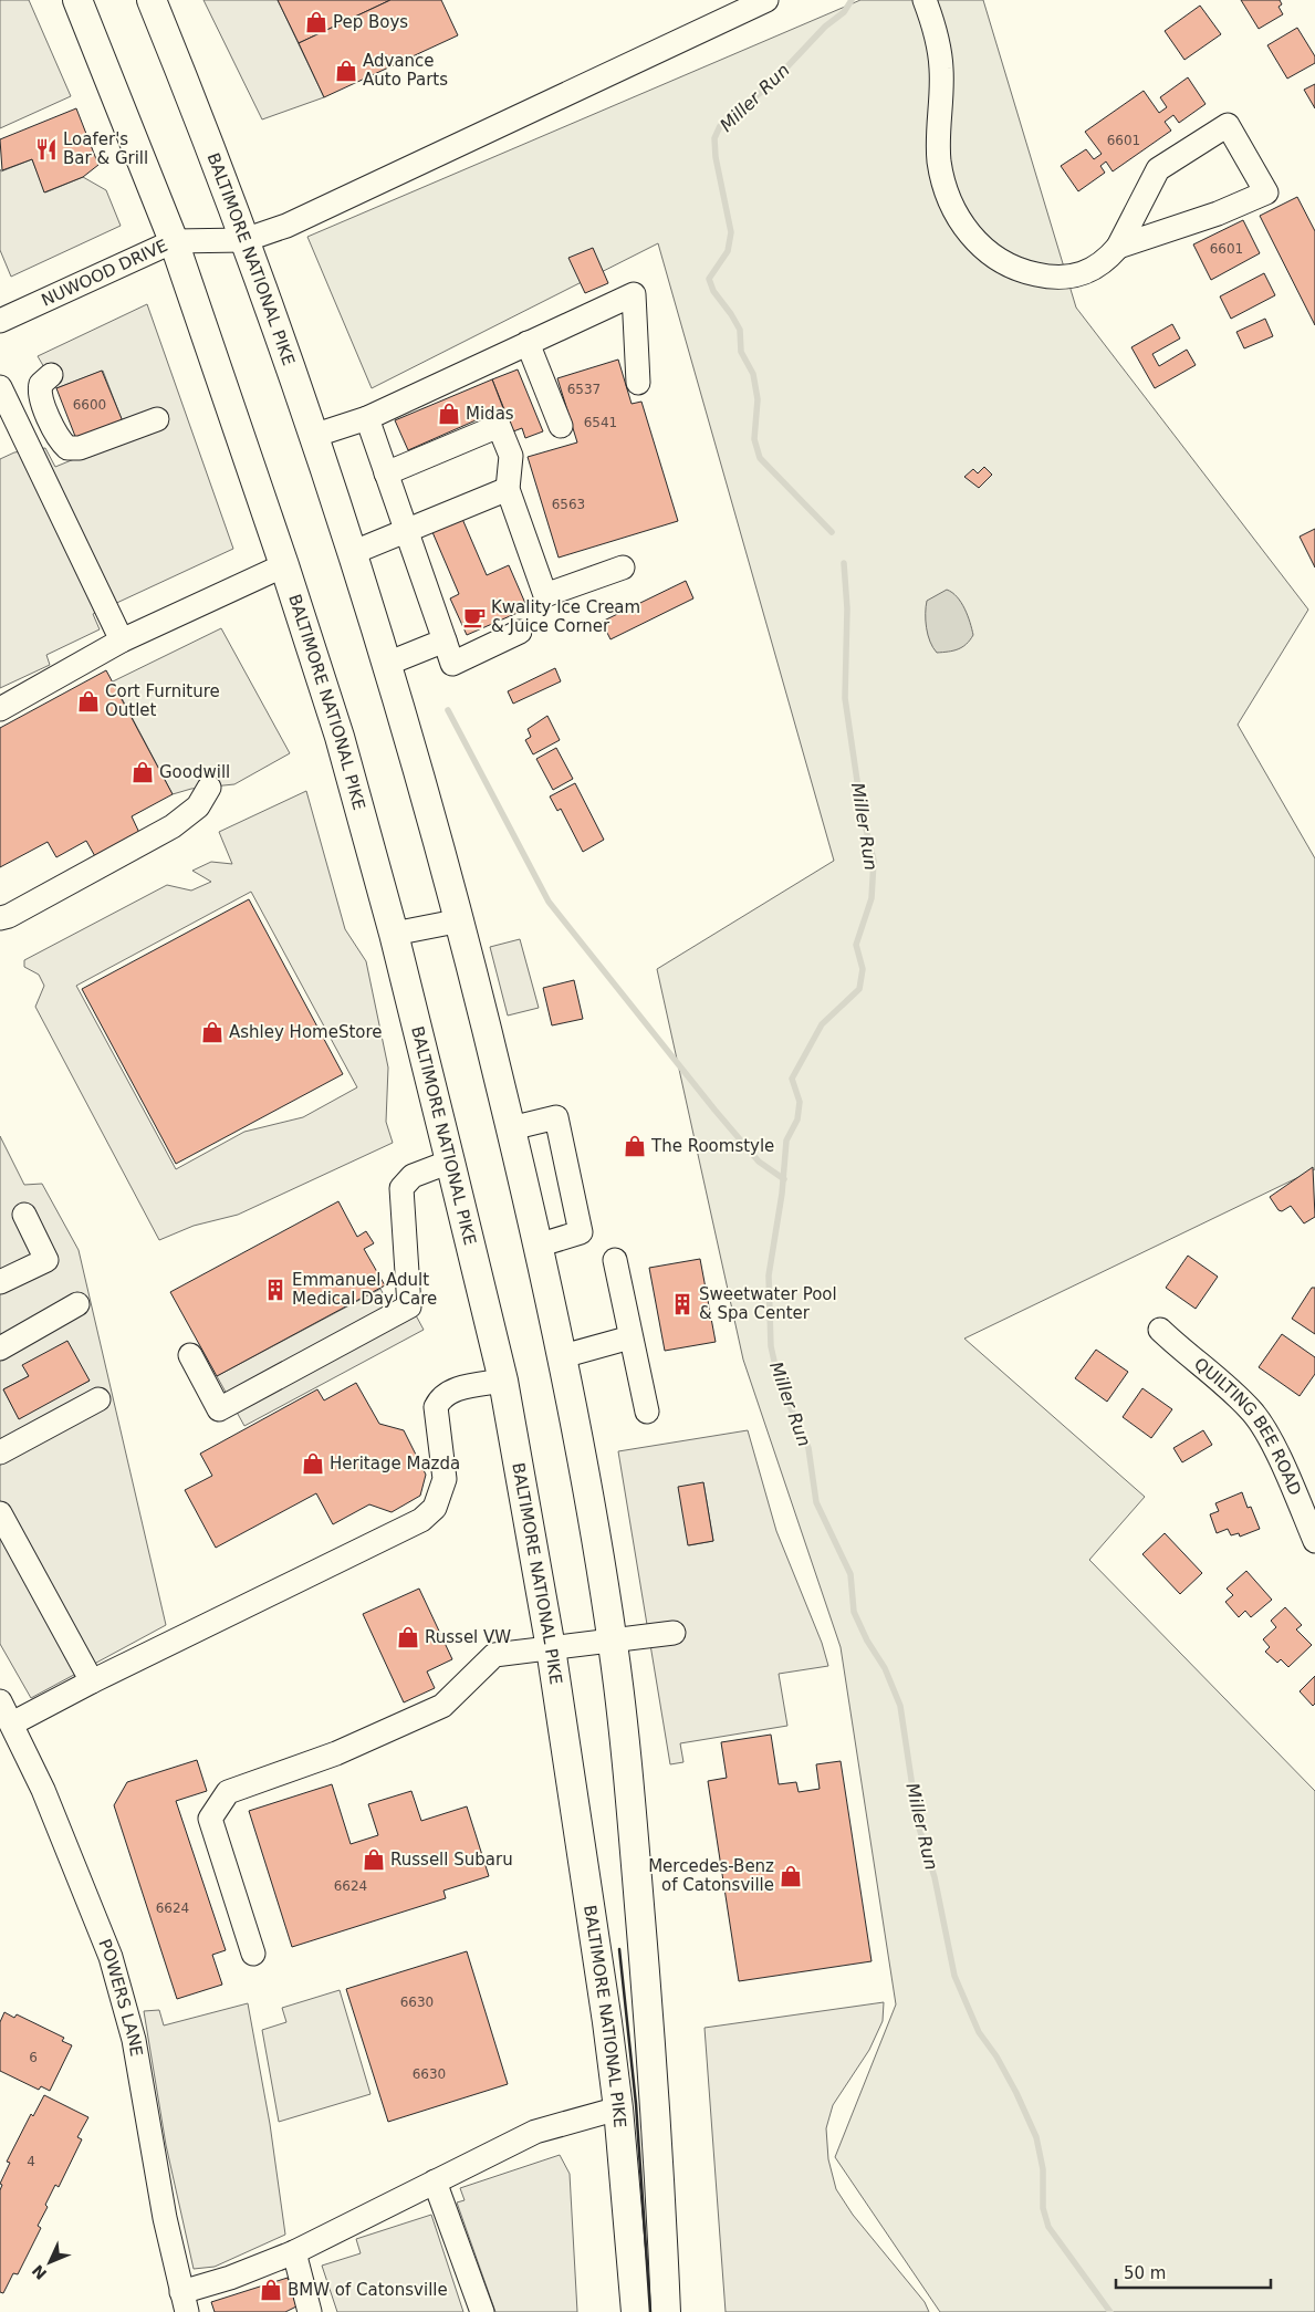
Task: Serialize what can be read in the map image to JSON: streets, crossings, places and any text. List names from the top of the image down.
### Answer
{
  "streets": {
    "main road": ["BALTIMORE NATIONAL PIKE"],
    "street": ["NUWOOD DRIVE", "QUILTING BEE ROAD", "POWERS LANE"]
  },
  "crossings": [
    ["BALTIMORE NATIONAL PIKE", "NUWOOD DRIVE"]
  ],
  "water": ["Miller Run"],
  "places": {
    "shop": [
      "Pep Boys",
      "Advance Auto Parts",
      "Midas",
      "Cort Furniture Outlet",
      "Goodwill",
      "Ashley HomeStore",
      "The Roomstyle",
      "Heritage Mazda",
      "Russel VW",
      "Russell Subaru",
      "Mercedes-Benz of Catonsville",
      "BMW of Catonsville"
    ],
    "restaurant": ["Loafer's Bar & Grill"],
    "cafe": ["Kwality Ice Cream & Juice Corner"],
    "building": ["Emmanuel Adult Medical Day Care", "Sweetwater Pool & Spa Center"]
  },
  "house_numbers": [
    "6601",
    "6601",
    "6537",
    "6600",
    "6541",
    "6563",
    "6624",
    "6624",
    "6630",
    "6",
    "6630",
    "4"
  ],
  "scale_bar": "50 m",
  "north": "bottom left"
}
